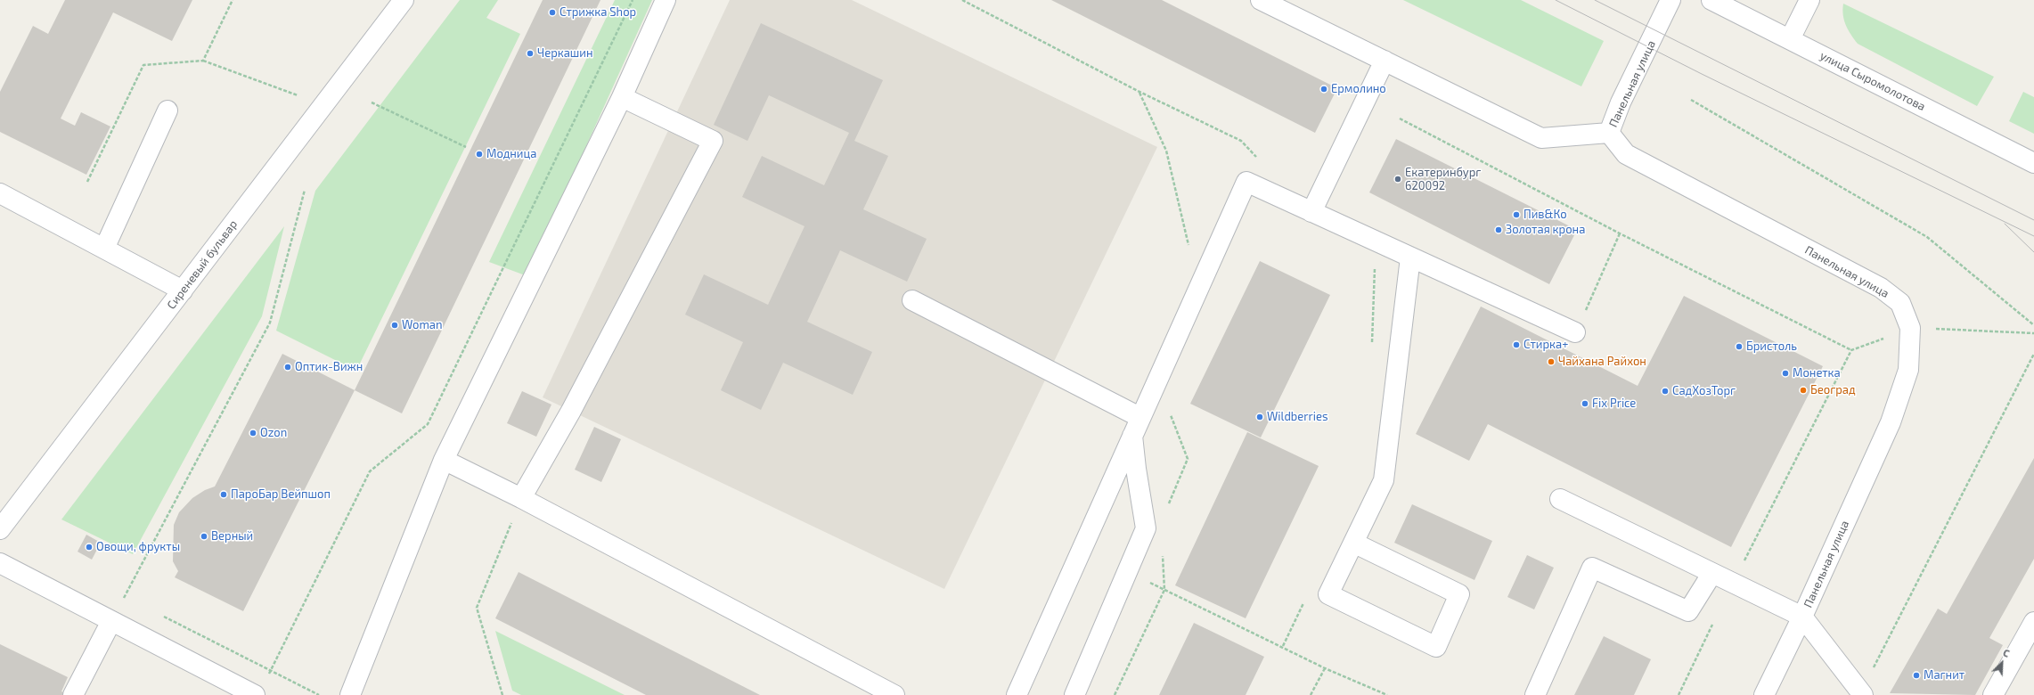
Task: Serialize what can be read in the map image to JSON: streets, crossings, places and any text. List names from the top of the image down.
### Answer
{
  "streets": {
    "street": ["улица Сыромолотова", "Панельная улица", "Сиреневый бульвар"]
  },
  "places": [
    "Стрижка Shop",
    "Черкашин",
    "Ермолино",
    "Модница",
    "Екатеринбург 620092",
    "Пив&Ко",
    "Золотая крона",
    "Woman",
    "Стирка+",
    "Бристоль",
    "Чайхана Райхон",
    "Оптик-Вижн",
    "Монетка",
    "Београд",
    "СадХозТорг",
    "Fix Price",
    "Wildberries",
    "Ozon",
    "ПароБар Вейпшоп",
    "Верный",
    "Овощи, фрукты",
    "Магнит"
  ],
  "north": "top right"
}
